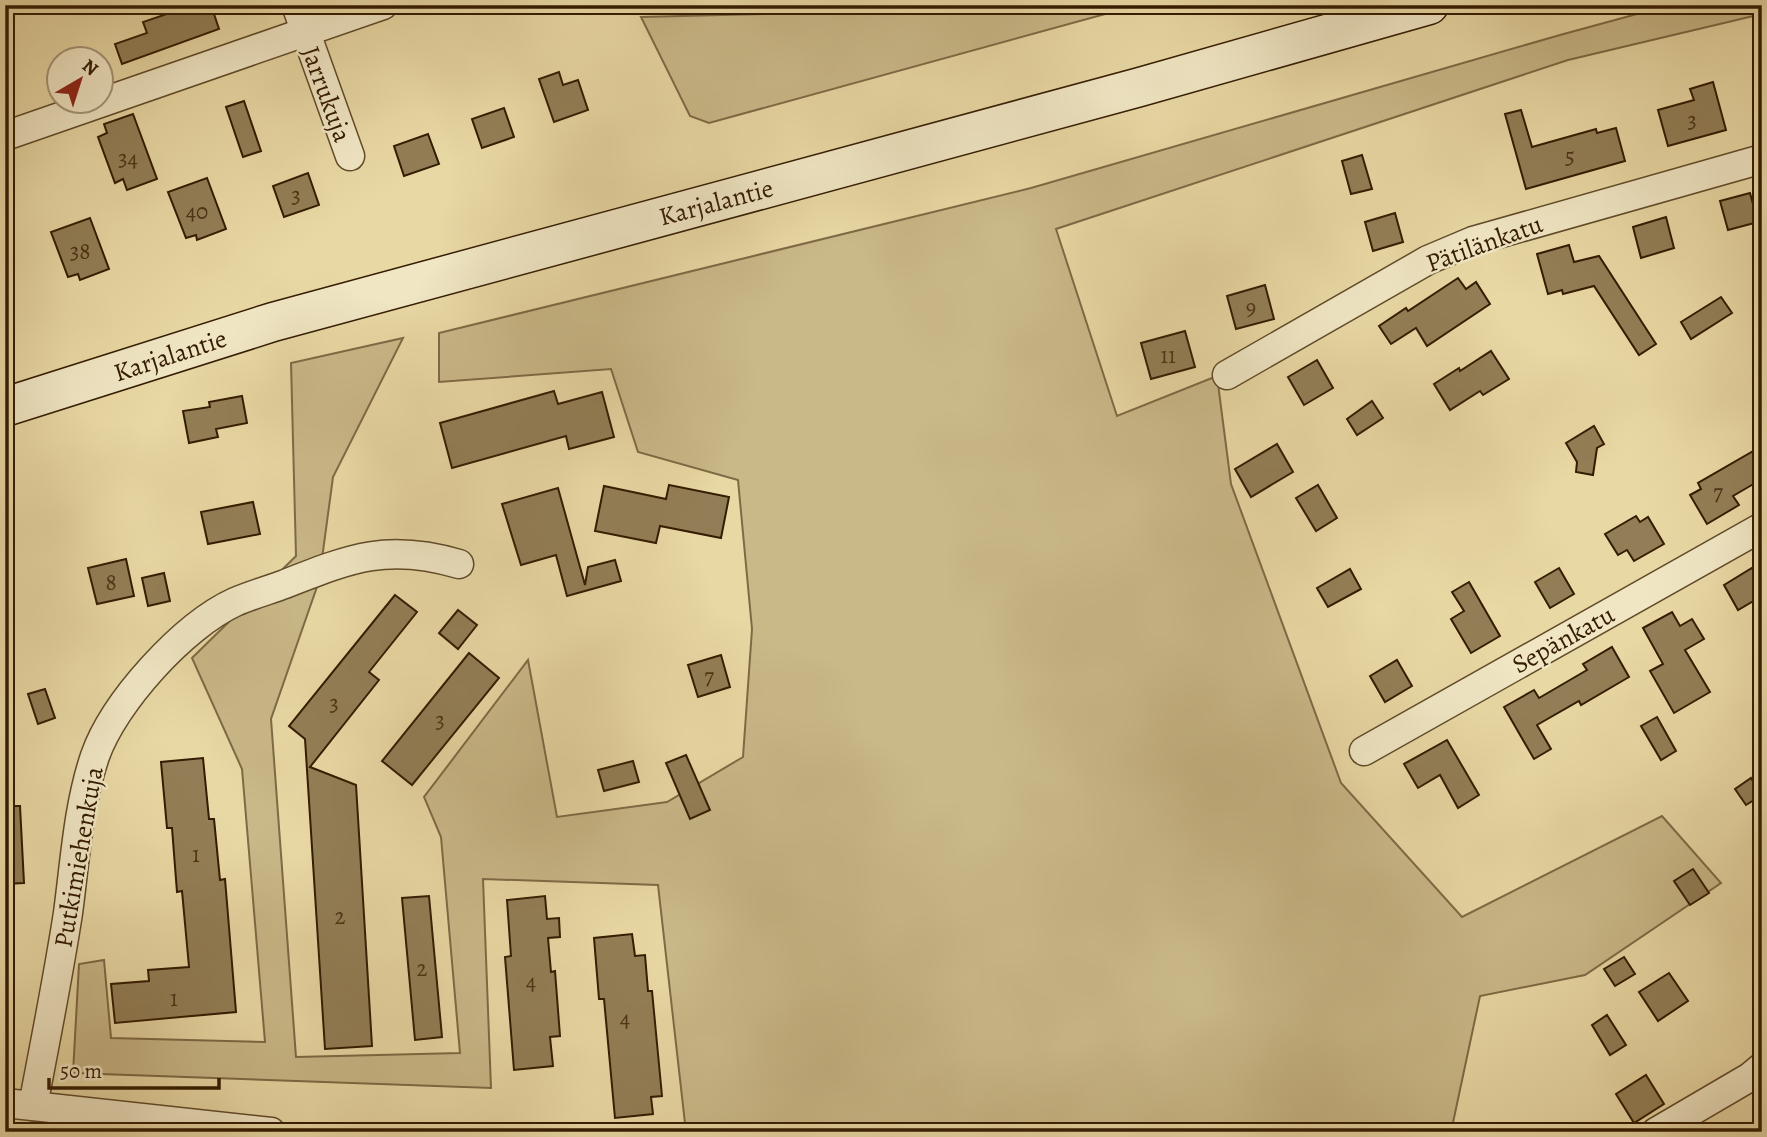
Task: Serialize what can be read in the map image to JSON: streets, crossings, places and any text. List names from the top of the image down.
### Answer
{
  "streets": {
    "main road": ["Karjalantie"],
    "street": [
      "Jarrukuja",
      "Pätilänkatu",
      "Sepänkatu",
      "Putkimiehenkuja"
    ]
  },
  "house_numbers": [
    "3",
    "5",
    "34",
    "3",
    "40",
    "38",
    "9",
    "11",
    "7",
    "8",
    "7",
    "3",
    "3",
    "1",
    "2",
    "2",
    "4",
    "1",
    "4"
  ],
  "scale_bar": "50 m",
  "north": "top right"
}
